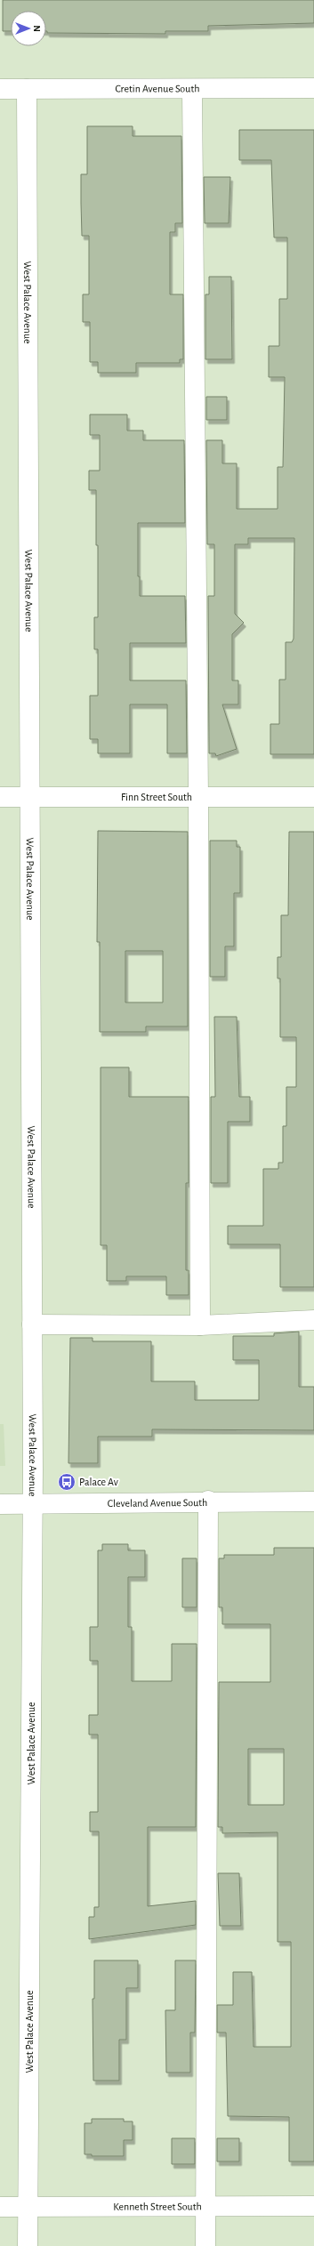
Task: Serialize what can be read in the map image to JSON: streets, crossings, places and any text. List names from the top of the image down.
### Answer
{
  "streets": {
    "street": [
      "Cretin Avenue South",
      "West Palace Avenue",
      "Finn Street South",
      "Cleveland Avenue South",
      "Kenneth Street South"
    ]
  },
  "crossings": [
    ["Cretin Avenue South", "West Palace Avenue"],
    ["West Palace Avenue", "Finn Street South"],
    ["West Palace Avenue", "Cleveland Avenue South"],
    ["West Palace Avenue", "Kenneth Street South"]
  ],
  "places": {
    "bus stop": ["Palace Av"]
  },
  "north": "right"
}
